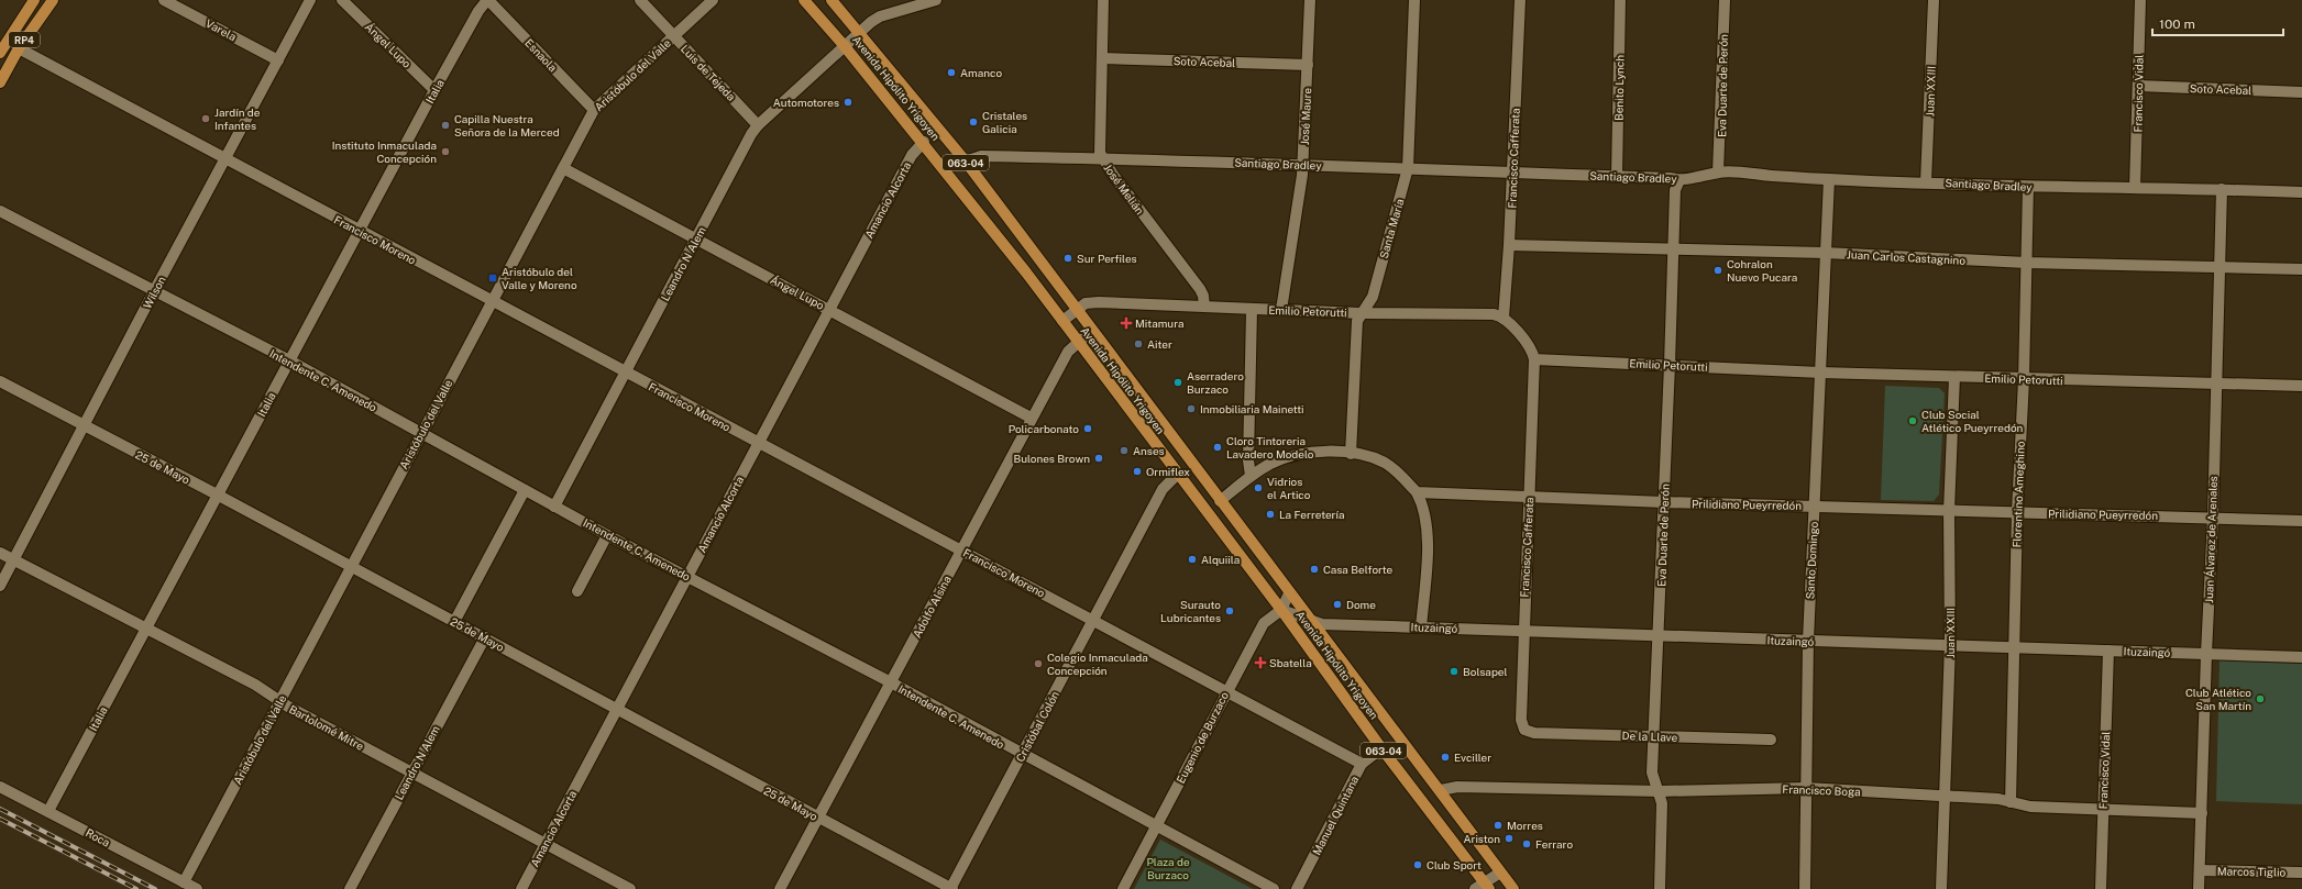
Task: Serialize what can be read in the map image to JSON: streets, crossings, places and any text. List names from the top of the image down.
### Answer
{
  "streets": {
    "main road": ["RP4", "Avenida Hipólito Yrigoyen", "063-04"],
    "street": [
      "Varela",
      "Ángel Lupo",
      "Esnaola",
      "Soto Acebal",
      "Luis de Tejeda",
      "Aristóbulo del Valle",
      "Eva Duarte de Perón",
      "Benito Lynch",
      "Italia",
      "Juan XXIII",
      "Francisco Vidal",
      "José Maure",
      "Francisco Cafferata",
      "Santiago Bradley",
      "José Melián",
      "Amancio Alcorta",
      "Santa María",
      "Francisco Moreno",
      "Juan Carlos Castagnino",
      "Leandro N Alem",
      "Wilson",
      "Emilio Petorutti",
      "Intendente C. Amenedo",
      "25 de Mayo",
      "Florentino Ameghino",
      "Prilidiano Pueyrredón",
      "Juan Álvarez de Arenales",
      "Santo Domingo",
      "Adolfo Alsina",
      "Ituzaingó",
      "Cristóbal Colón",
      "Bartolomé Mitre",
      "De la Llave",
      "Eugenio de Burzaco",
      "Francisco Boga",
      "Manuel Quintana",
      "Roca",
      "Marcos Tiglio"
    ]
  },
  "crossings": [
    ["Varela", "Wilson"],
    ["RP4", "Francisco Moreno"],
    ["Ángel Lupo", "Aristóbulo del Valle"],
    ["Ángel Lupo", "Italia"],
    ["Ángel Lupo", "Amancio Alcorta"],
    ["Ángel Lupo", "Leandro N Alem"],
    ["Ángel Lupo", "Adolfo Alsina"],
    ["Esnaola", "Aristóbulo del Valle"],
    ["Esnaola", "Italia"],
    ["Soto Acebal", "Francisco Vidal"],
    ["Soto Acebal", "José Maure"],
    ["Soto Acebal", "José Melián"],
    ["Luis de Tejeda", "Aristóbulo del Valle"],
    ["Luis de Tejeda", "Leandro N Alem"],
    ["Aristóbulo del Valle", "Francisco Moreno"],
    ["Aristóbulo del Valle", "Intendente C. Amenedo"],
    ["Aristóbulo del Valle", "25 de Mayo"],
    ["Aristóbulo del Valle", "Bartolomé Mitre"],
    ["Aristóbulo del Valle", "Roca"],
    ["Eva Duarte de Perón", "Santiago Bradley"],
    ["Eva Duarte de Perón", "Juan Carlos Castagnino"],
    ["Eva Duarte de Perón", "Emilio Petorutti"],
    ["Eva Duarte de Perón", "Prilidiano Pueyrredón"],
    ["Eva Duarte de Perón", "Ituzaingó"],
    ["Eva Duarte de Perón", "De la Llave"],
    ["Eva Duarte de Perón", "Francisco Boga"],
    ["Avenida Hipólito Yrigoyen", "Santiago Bradley"],
    ["Avenida Hipólito Yrigoyen", "Amancio Alcorta"],
    ["Avenida Hipólito Yrigoyen", "Leandro N Alem"],
    ["Avenida Hipólito Yrigoyen", "Emilio Petorutti"],
    ["Avenida Hipólito Yrigoyen", "Adolfo Alsina"],
    ["Avenida Hipólito Yrigoyen", "Ituzaingó"],
    ["Avenida Hipólito Yrigoyen", "Cristóbal Colón"],
    ["Avenida Hipólito Yrigoyen", "Eugenio de Burzaco"],
    ["Avenida Hipólito Yrigoyen", "Francisco Boga"],
    ["Avenida Hipólito Yrigoyen", "Manuel Quintana"],
    ["Benito Lynch", "Santiago Bradley"],
    ["Italia", "Francisco Moreno"],
    ["Italia", "Intendente C. Amenedo"],
    ["Italia", "25 de Mayo"],
    ["Italia", "Bartolomé Mitre"],
    ["Italia", "Roca"],
    ["Juan XXIII", "Santiago Bradley"],
    ["Juan XXIII", "Emilio Petorutti"],
    ["Juan XXIII", "Prilidiano Pueyrredón"],
    ["Juan XXIII", "Ituzaingó"],
    ["Juan XXIII", "Francisco Boga"],
    ["Francisco Vidal", "Santiago Bradley"],
    ["Francisco Vidal", "Ituzaingó"],
    ["Francisco Vidal", "Francisco Boga"],
    ["José Maure", "Santiago Bradley"],
    ["José Maure", "Emilio Petorutti"],
    ["Francisco Cafferata", "Santiago Bradley"],
    ["Francisco Cafferata", "Juan Carlos Castagnino"],
    ["Francisco Cafferata", "Emilio Petorutti"],
    ["Francisco Cafferata", "Prilidiano Pueyrredón"],
    ["Francisco Cafferata", "Ituzaingó"],
    ["Francisco Cafferata", "De la Llave"],
    ["Santiago Bradley", "José Melián"],
    ["Santiago Bradley", "Santa María"],
    ["Santiago Bradley", "Florentino Ameghino"],
    ["Santiago Bradley", "Juan Álvarez de Arenales"],
    ["Santiago Bradley", "Santo Domingo"],
    ["José Melián", "Emilio Petorutti"],
    ["Amancio Alcorta", "Francisco Moreno"],
    ["Amancio Alcorta", "Intendente C. Amenedo"],
    ["Amancio Alcorta", "25 de Mayo"],
    ["Amancio Alcorta", "Bartolomé Mitre"],
    ["Santa María", "Emilio Petorutti"],
    ["Francisco Moreno", "Leandro N Alem"],
    ["Francisco Moreno", "Wilson"],
    ["Francisco Moreno", "Adolfo Alsina"],
    ["Francisco Moreno", "Cristóbal Colón"],
    ["Francisco Moreno", "Eugenio de Burzaco"],
    ["Francisco Moreno", "Manuel Quintana"],
    ["Juan Carlos Castagnino", "Florentino Ameghino"],
    ["Juan Carlos Castagnino", "Juan Álvarez de Arenales"],
    ["Juan Carlos Castagnino", "Santo Domingo"],
    ["Leandro N Alem", "Intendente C. Amenedo"],
    ["Leandro N Alem", "25 de Mayo"],
    ["Leandro N Alem", "Bartolomé Mitre"],
    ["Wilson", "Intendente C. Amenedo"],
    ["Wilson", "25 de Mayo"],
    ["Wilson", "Bartolomé Mitre"],
    ["Emilio Petorutti", "Florentino Ameghino"],
    ["Emilio Petorutti", "Juan Álvarez de Arenales"],
    ["Emilio Petorutti", "Santo Domingo"],
    ["Intendente C. Amenedo", "Adolfo Alsina"],
    ["Intendente C. Amenedo", "Cristóbal Colón"],
    ["Intendente C. Amenedo", "Eugenio de Burzaco"],
    ["25 de Mayo", "Adolfo Alsina"],
    ["25 de Mayo", "Cristóbal Colón"],
    ["Florentino Ameghino", "Prilidiano Pueyrredón"],
    ["Florentino Ameghino", "Ituzaingó"],
    ["Florentino Ameghino", "Francisco Boga"],
    ["Prilidiano Pueyrredón", "Juan Álvarez de Arenales"],
    ["Prilidiano Pueyrredón", "Santo Domingo"],
    ["Juan Álvarez de Arenales", "Ituzaingó"],
    ["Juan Álvarez de Arenales", "Francisco Boga"],
    ["Juan Álvarez de Arenales", "Marcos Tiglio"],
    ["Santo Domingo", "Ituzaingó"],
    ["Santo Domingo", "Francisco Boga"],
    ["Ituzaingó", "Eugenio de Burzaco"]
  ],
  "parks": ["Plaza de Burzaco"],
  "places": {
    "other": [
      "Amanco",
      "Automotores",
      "Jardín de Infantes",
      "Cristales Galicia",
      "Capilla Nuestra Señora de la Merced",
      "Instituto Inmaculada Concepción",
      "Sur Perfiles",
      "Cohralon Nuevo Pucara",
      "Aiter",
      "Aserradero Burzaco",
      "Inmobiliaria Mainetti",
      "Club Social Atlético Pueyrredón",
      "Policarbonato",
      "Cloro Tintoreria Lavadero Modelo",
      "Anses",
      "Bulones Brown",
      "Ormiflex",
      "Vidrios el Artico",
      "La Ferretería",
      "Alquiila",
      "Casa Belforte",
      "Dome",
      "Surauto Lubricantes",
      "Colegio Inmaculada Concepción",
      "Bolsapel",
      "Club Atlético San Martín",
      "Evciller",
      "Morres",
      "Ariston",
      "Ferraro",
      "Club Sport"
    ],
    "transit": ["Aristóbulo del Valle y Moreno"],
    "health": ["Mitamura", "Sbatella"]
  },
  "scale_bar": "100 m"
}
